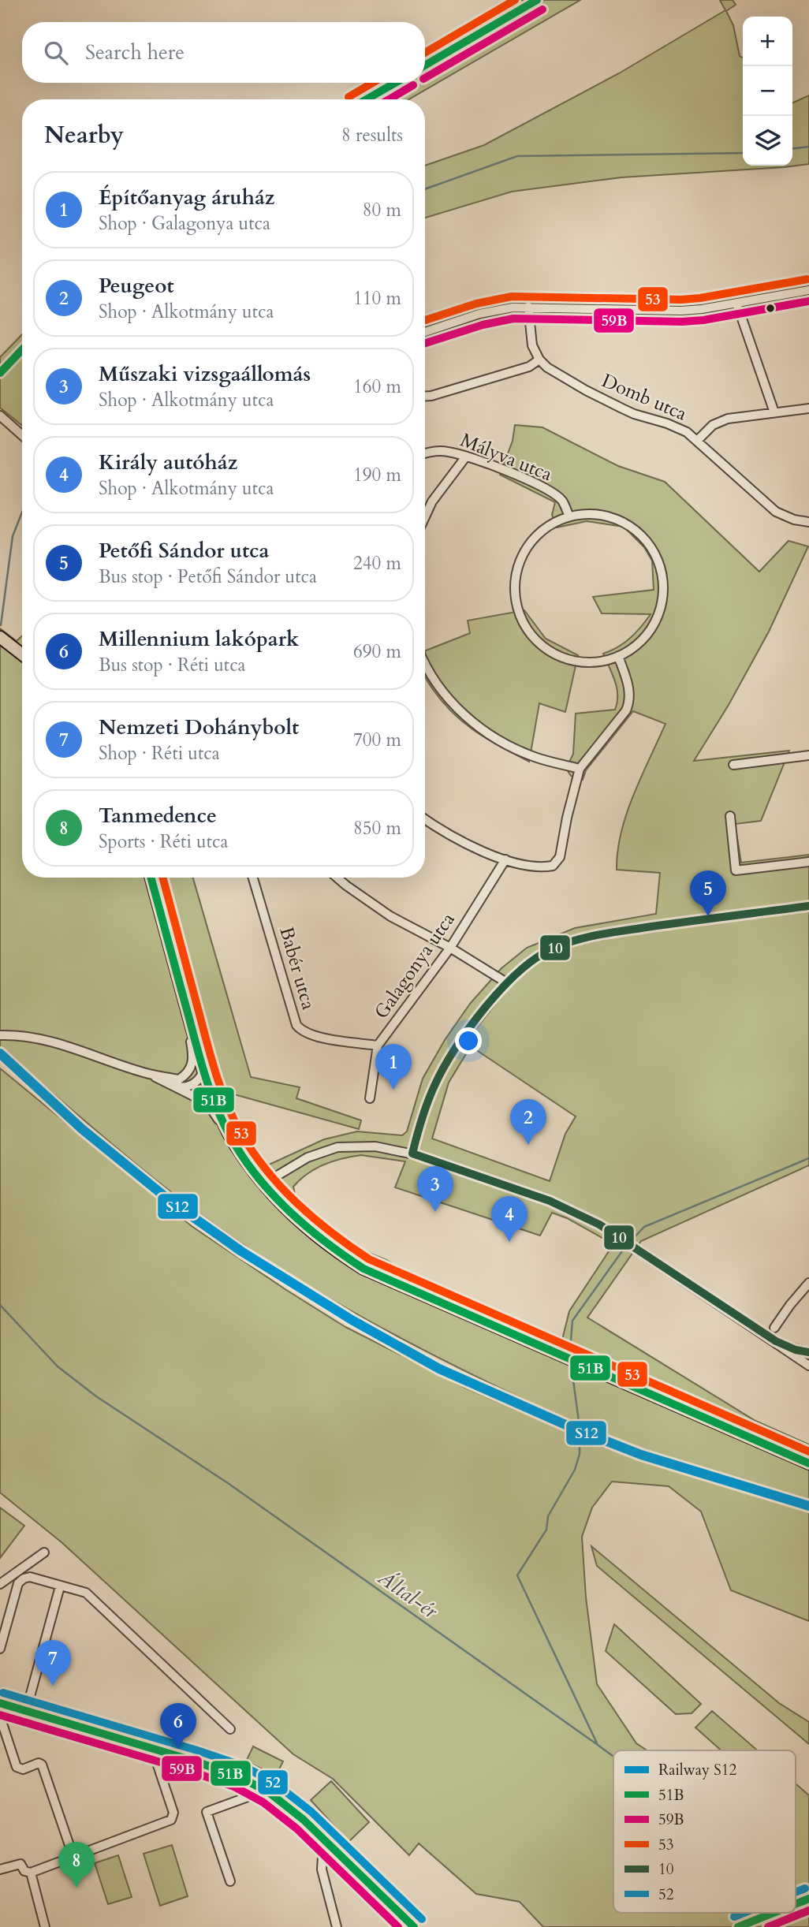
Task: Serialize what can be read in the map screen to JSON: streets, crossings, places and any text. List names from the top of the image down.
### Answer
{
  "streets": {
    "street": [
      "Domb utca",
      "Mályva utca",
      "Galagonya utca",
      "Babér utca"
    ]
  },
  "crossings": [
    ["Galagonya utca", "Babér utca"]
  ],
  "water": ["Által-ér"],
  "lines": [
    "transit line 51B",
    "transit line 53",
    "transit line 59B",
    "transit line 10",
    "rail line S12",
    "transit line 52"
  ],
  "legend": [
    "Railway S12",
    "51B",
    "59B",
    "53",
    "10",
    "52"
  ],
  "page": {
    "map_buttons": ["+", "−"],
    "search": "Search here",
    "heading": ["Nearby", "8 results"],
    "list": [
      {
        "mark": "1",
        "name": "Építőanyag áruház",
        "note": "Shop · Galagonya utca",
        "value": "80 m"
      },
      {
        "mark": "2",
        "name": "Peugeot",
        "note": "Shop · Alkotmány utca",
        "value": "110 m"
      },
      {
        "mark": "3",
        "name": "Műszaki vizsgaállomás",
        "note": "Shop · Alkotmány utca",
        "value": "160 m"
      },
      {
        "mark": "4",
        "name": "Király autóház",
        "note": "Shop · Alkotmány utca",
        "value": "190 m"
      },
      {
        "mark": "5",
        "name": "Petőfi Sándor utca",
        "note": "Bus stop · Petőfi Sándor utca",
        "value": "240 m"
      },
      {
        "mark": "6",
        "name": "Millennium lakópark",
        "note": "Bus stop · Réti utca",
        "value": "690 m"
      },
      {
        "mark": "7",
        "name": "Nemzeti Dohánybolt",
        "note": "Shop · Réti utca",
        "value": "700 m"
      },
      {
        "mark": "8",
        "name": "Tanmedence",
        "note": "Sports · Réti utca",
        "value": "850 m"
      }
    ],
    "pins": [
      "5",
      "1",
      "2",
      "3",
      "4",
      "7",
      "6",
      "8"
    ]
  }
}
